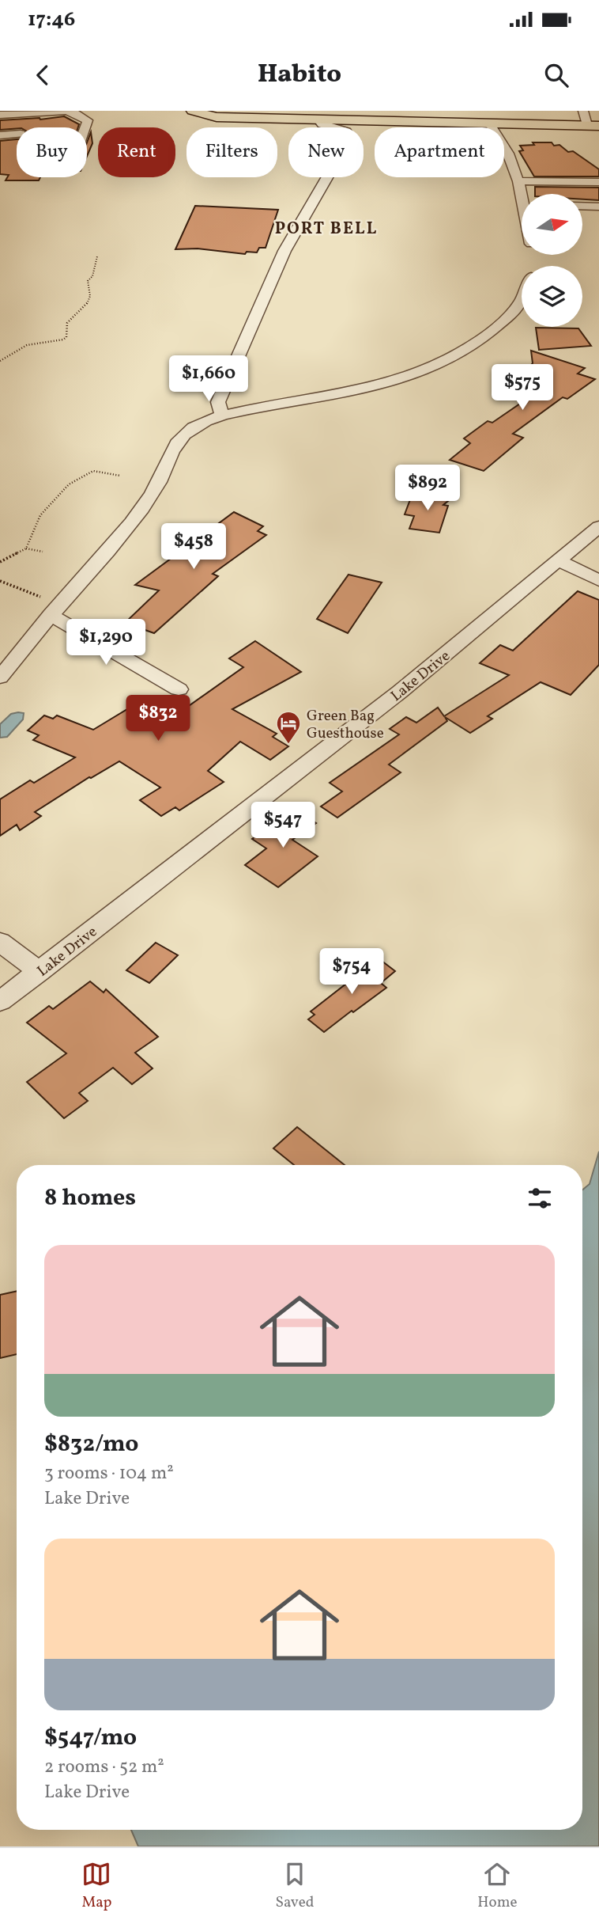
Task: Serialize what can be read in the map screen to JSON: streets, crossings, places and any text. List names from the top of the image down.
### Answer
{
  "streets": {
    "street": ["Lake Drive"]
  },
  "districts": ["PORT BELL"],
  "places": {
    "hotel": ["Green Bag Guesthouse"]
  },
  "north": "right",
  "page": {
    "status": "17:46",
    "header": "Habito",
    "chip": [
      "Buy",
      "Rent",
      "Filters",
      "New",
      "Apartment"
    ],
    "price": [
      "$1,660",
      "$575",
      "$892",
      "$458",
      "$1,290",
      "$832",
      "$547",
      "$754"
    ],
    "heading": "8 homes",
    "list": [
      {
        "name": "$832/mo",
        "note": "3 rooms · 104 m² · Lake Drive"
      },
      {
        "name": "$547/mo",
        "note": "2 rooms · 52 m² · Lake Drive"
      }
    ],
    "tabs": ["Map", "Saved", "Home"]
  }
}
